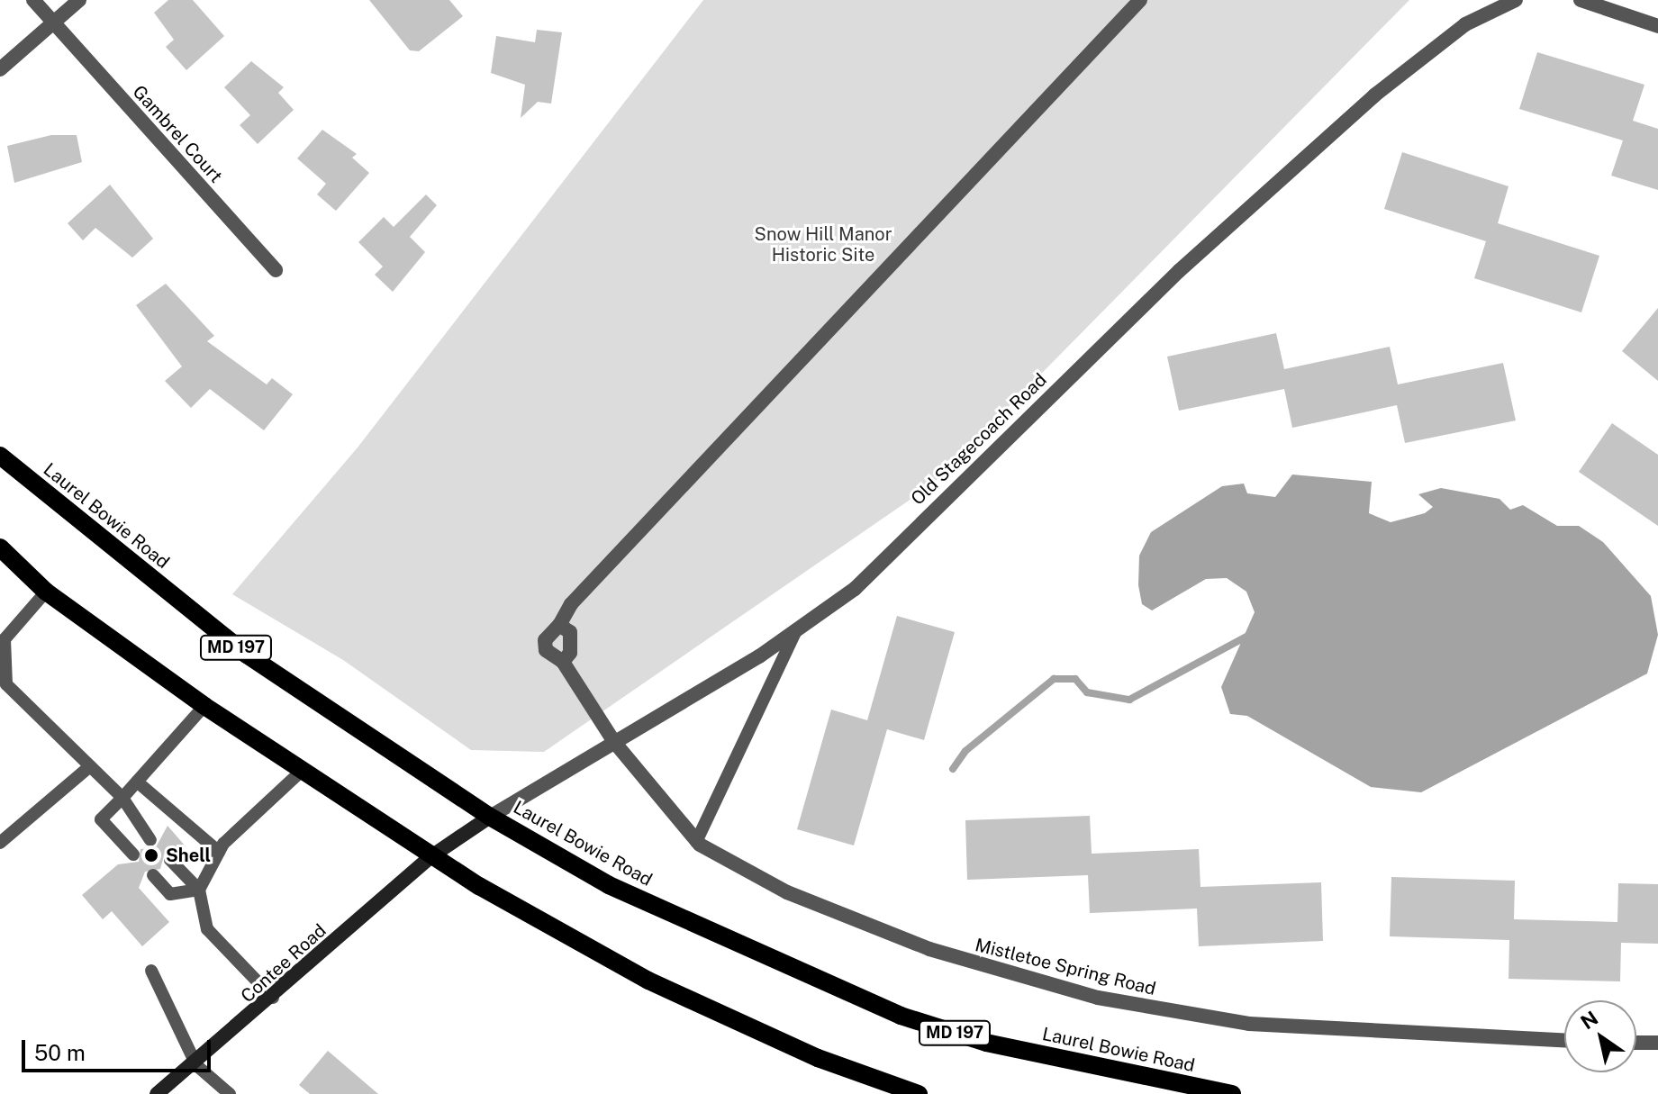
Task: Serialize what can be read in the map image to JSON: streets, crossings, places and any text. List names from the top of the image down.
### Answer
{
  "streets": {
    "main road": ["Laurel Bowie Road", "MD 197"],
    "street": [
      "Gambrel Court",
      "Old Stagecoach Road",
      "Contee Road",
      "Mistletoe Spring Road"
    ]
  },
  "crossings": [
    ["Old Stagecoach Road", "Laurel Bowie Road"],
    ["Old Stagecoach Road", "Contee Road"],
    ["Old Stagecoach Road", "Mistletoe Spring Road"]
  ],
  "parks": ["Snow Hill Manor Historic Site"],
  "places": ["Shell"],
  "scale_bar": "50 m",
  "north": "top left"
}
